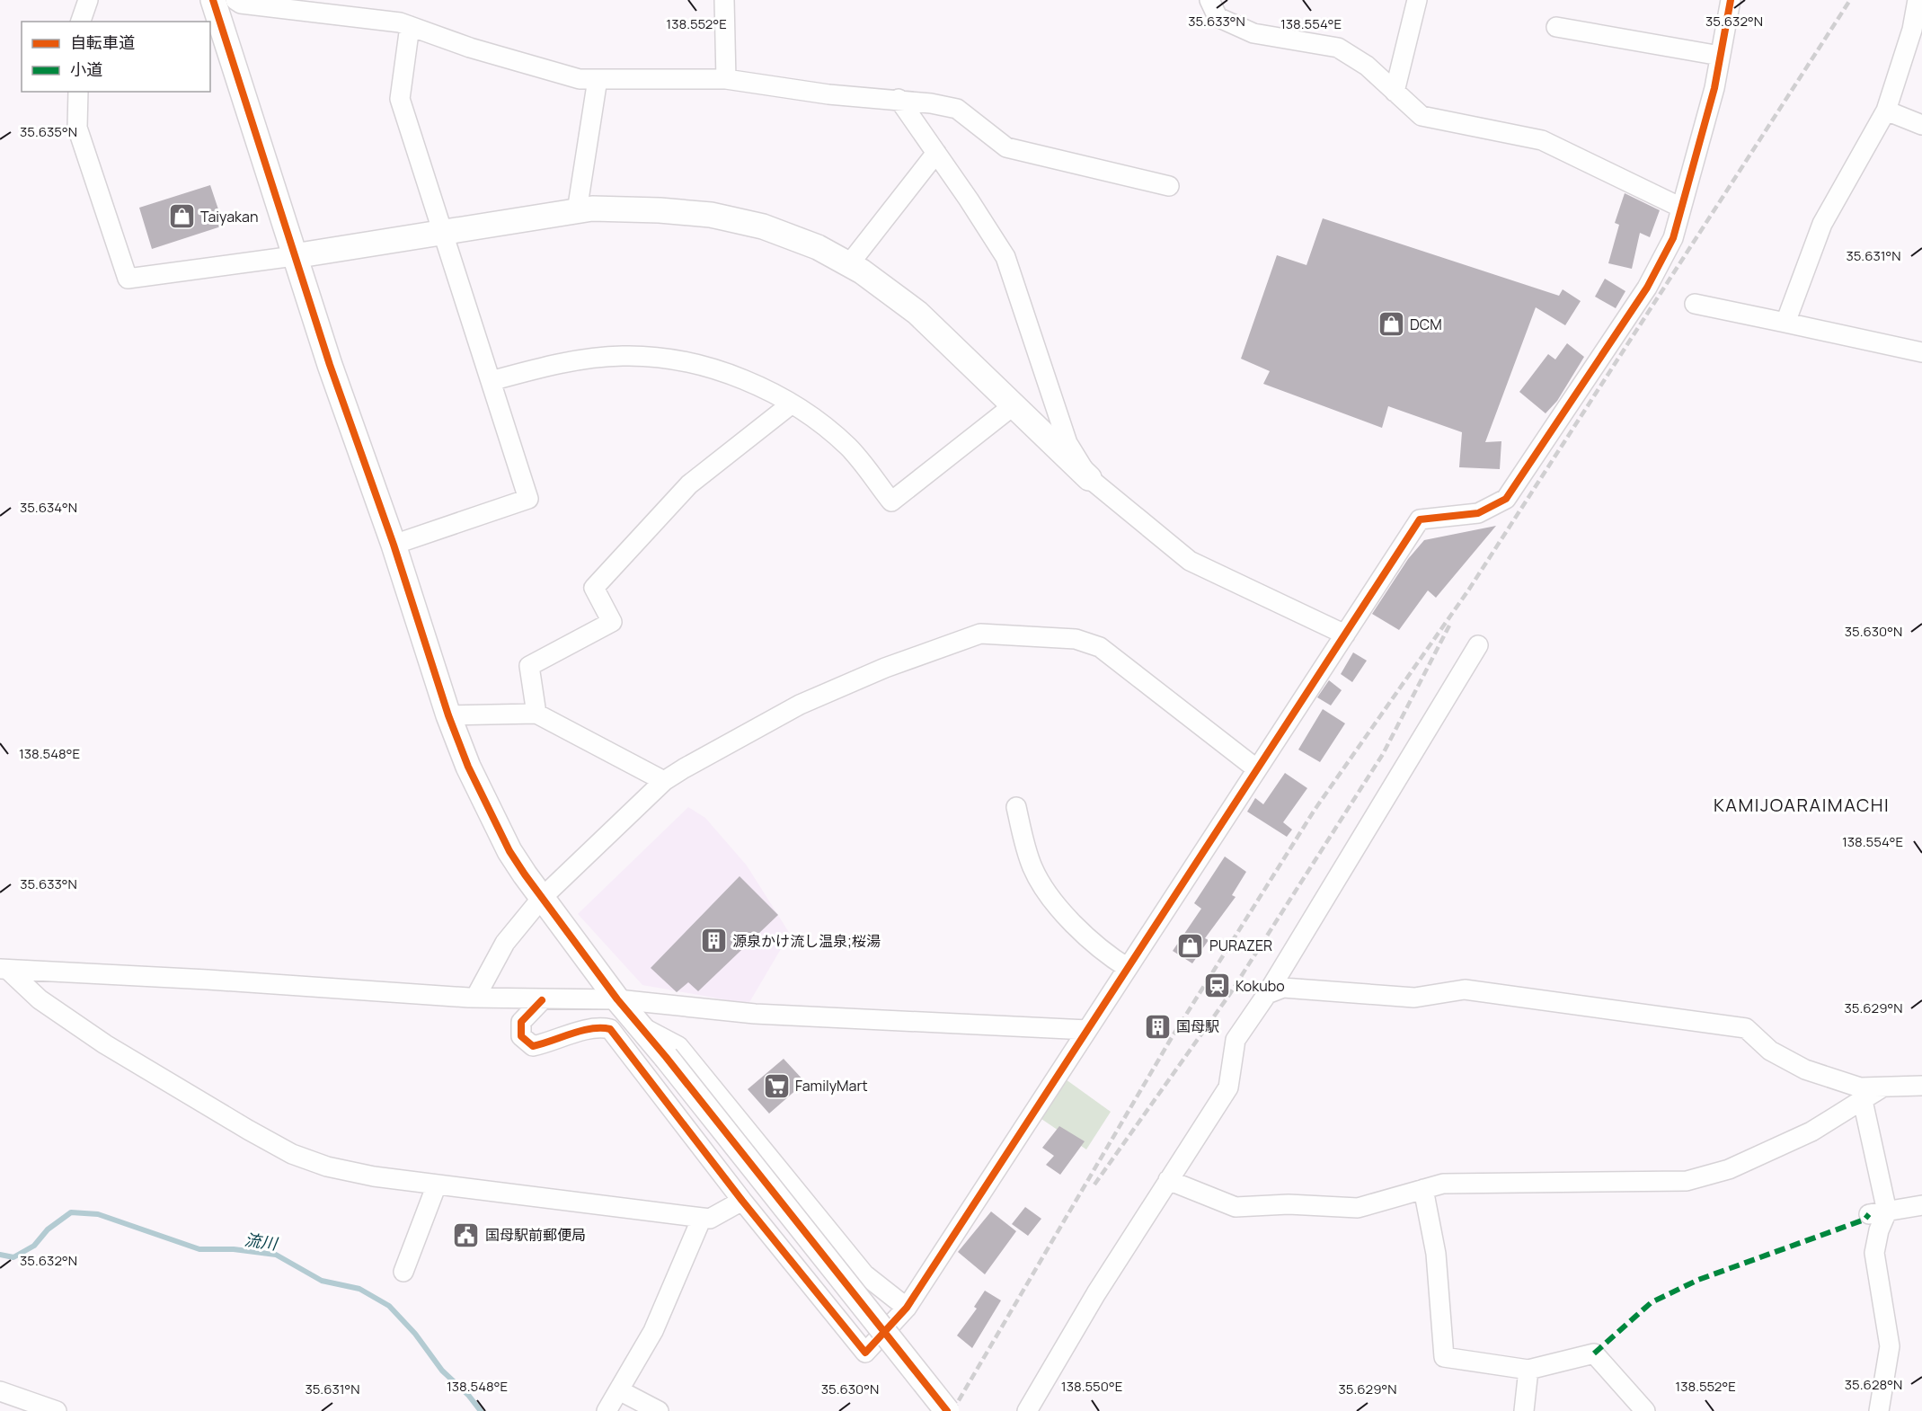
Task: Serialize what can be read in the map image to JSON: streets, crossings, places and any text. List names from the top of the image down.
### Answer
{
  "districts": ["KAMIJOARAIMACHI"],
  "water": ["流川"],
  "places": {
    "shop": ["Taiyakan", "DCM", "PURAZER"],
    "building": ["源泉かけ流し温泉;桜湯", "国母駅"],
    "station": ["Kokubo"],
    "supermarket": ["FamilyMart"],
    "public building": ["国母駅前郵便局"]
  },
  "legend": ["自転車道", "小道"],
  "coordinates": [
    "35.633°N",
    "35.632°N",
    "138.552°E",
    "138.554°E",
    "35.635°N",
    "35.631°N",
    "35.634°N",
    "35.630°N",
    "138.548°E",
    "35.629°N",
    "35.628°N",
    "138.550°E"
  ]
}
